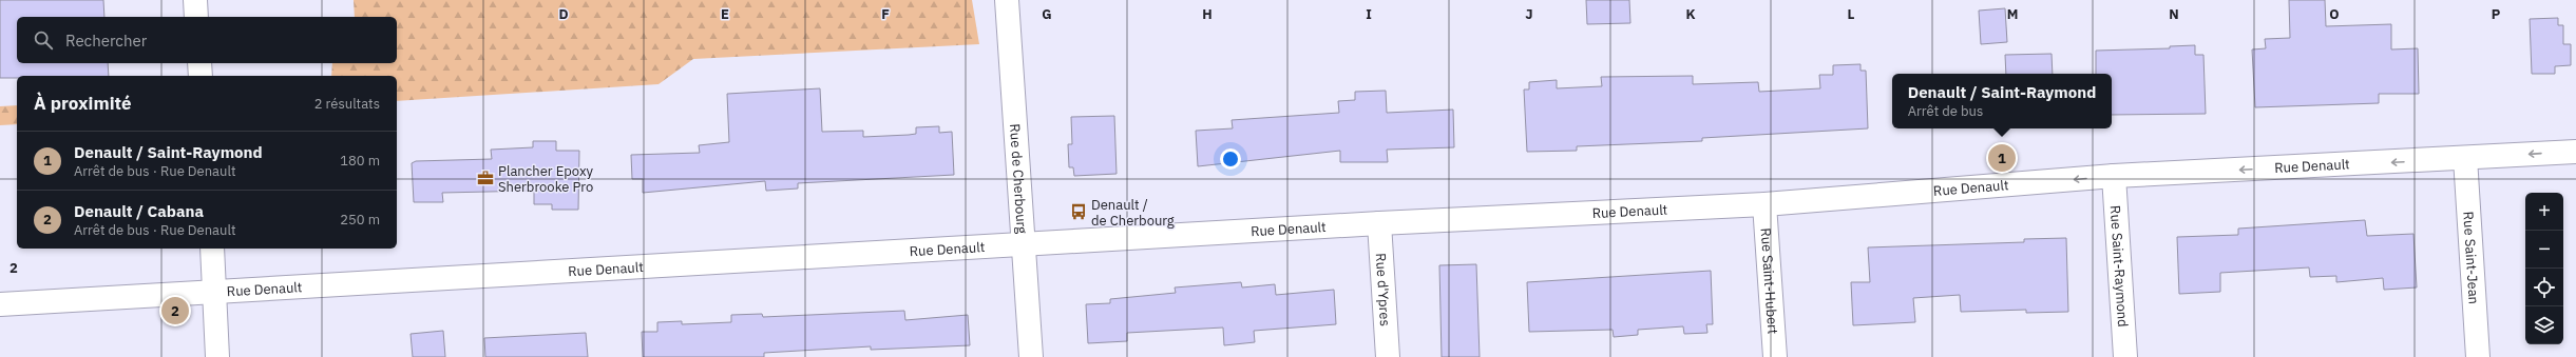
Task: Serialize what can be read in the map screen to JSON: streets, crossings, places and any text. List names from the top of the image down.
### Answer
{
  "streets": {
    "street": [
      "Rue Denault",
      "Rue de Cherbourg",
      "Rue Saint-Jean",
      "Rue Saint-Raymond",
      "Rue Saint-Hubert",
      "Rue d'Ypres"
    ]
  },
  "crossings": [
    ["Rue Denault", "Rue de Cherbourg"],
    ["Rue Denault", "Rue Saint-Jean"],
    ["Rue Denault", "Rue Saint-Raymond"],
    ["Rue Denault", "Rue Saint-Hubert"],
    ["Rue Denault", "Rue d'Ypres"]
  ],
  "places": {
    "office": ["Plancher Epoxy Sherbrooke Pro"],
    "bus stop": ["Denault / de Cherbourg"]
  },
  "page": {
    "search": "Rechercher",
    "popup": ["Denault / Saint-Raymond", "Arrêt de bus"],
    "heading": ["À proximité", "2 résultats"],
    "list": [
      {
        "mark": "1",
        "name": "Denault / Saint-Raymond",
        "note": "Arrêt de bus · Rue Denault",
        "value": "180 m"
      },
      {
        "mark": "2",
        "name": "Denault / Cabana",
        "note": "Arrêt de bus · Rue Denault",
        "value": "250 m"
      }
    ],
    "pins": ["1", "2"],
    "map_buttons": ["+", "−"]
  },
  "grid": {
    "columns": [
      "D",
      "E",
      "F",
      "G",
      "H",
      "I",
      "J",
      "K",
      "L",
      "M",
      "N",
      "O",
      "P"
    ],
    "rows": ["2"]
  }
}
